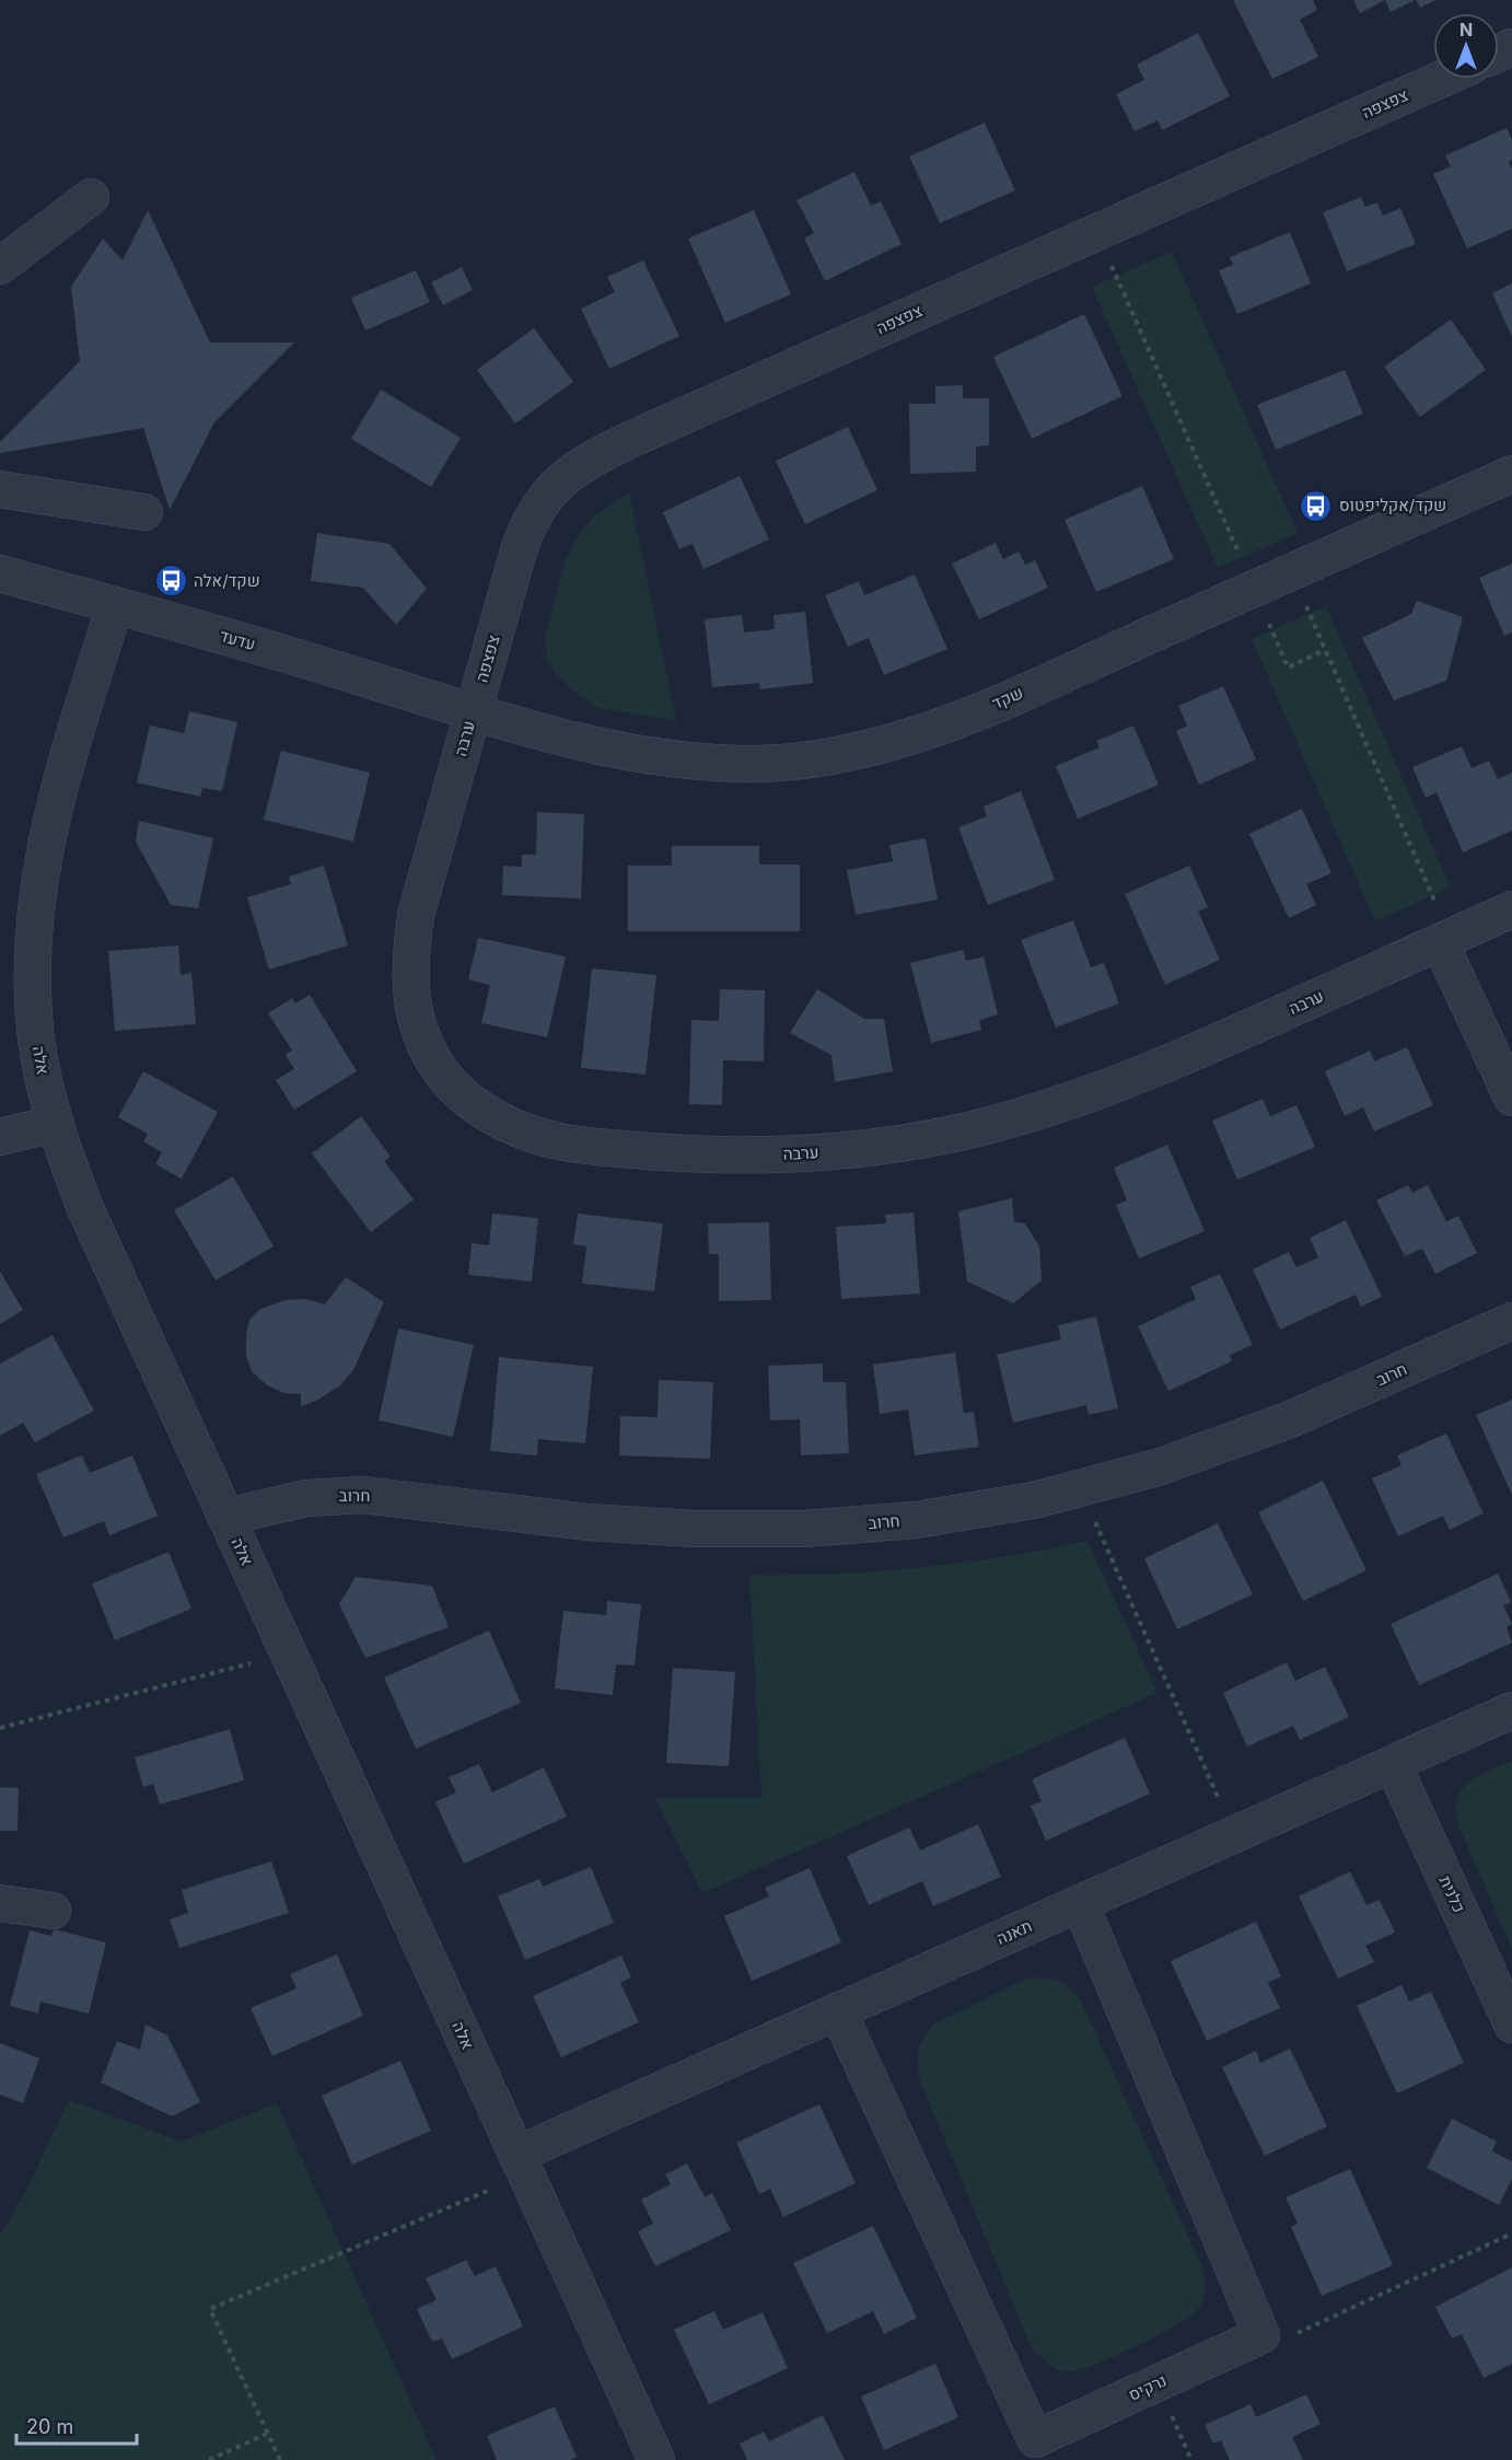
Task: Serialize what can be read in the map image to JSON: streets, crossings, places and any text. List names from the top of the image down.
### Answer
{
  "streets": {
    "street": [
      "צפצפה",
      "עדעד",
      "שקד",
      "ערבה",
      "אלה",
      "חרוב",
      "כלנית",
      "תאנה",
      "נרקיס"
    ]
  },
  "crossings": [
    ["צפצפה", "עדעד"],
    ["צפצפה", "שקד"],
    ["צפצפה", "ערבה"],
    ["עדעד", "שקד"],
    ["עדעד", "ערבה"],
    ["עדעד", "אלה"],
    ["שקד", "ערבה"],
    ["אלה", "חרוב"],
    ["אלה", "תאנה"],
    ["כלנית", "תאנה"],
    ["תאנה", "נרקיס"]
  ],
  "places": {
    "bus stop": ["שקד/אקליפטוס", "שקד/אלה"]
  },
  "scale_bar": "20 m",
  "north": "top"
}
